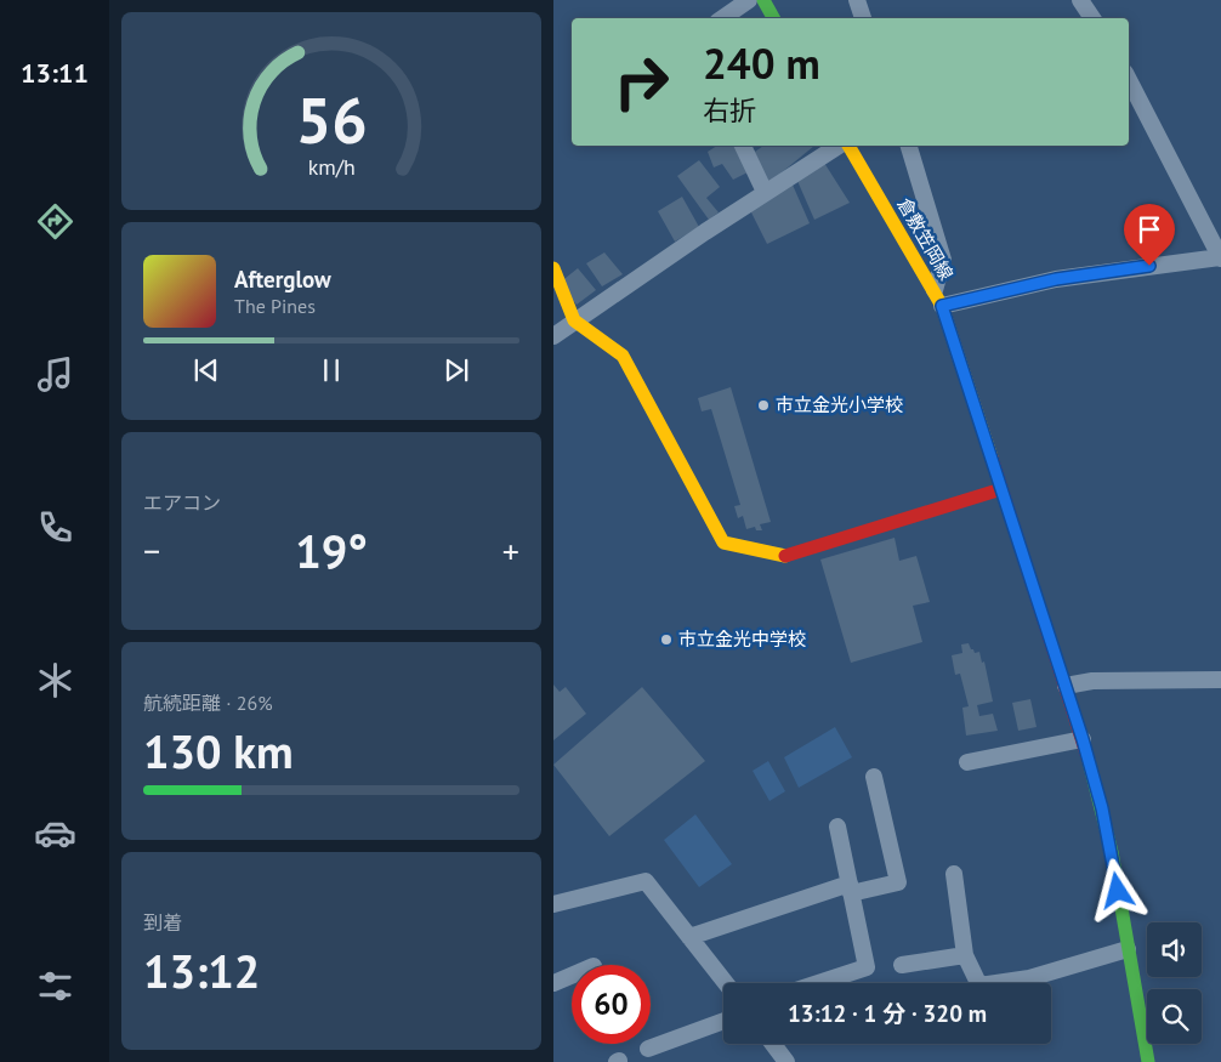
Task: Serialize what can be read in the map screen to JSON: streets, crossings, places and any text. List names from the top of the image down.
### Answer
{
  "streets": {
    "main road": ["倉敷笠岡線"]
  },
  "places": ["市立金光小学校", "市立金光中学校"],
  "page": {
    "tabs": "13:11",
    "turn": ["240 m", "右折"],
    "song": ["Afterglow", "The Pines"],
    "tile": [
      "エアコン",
      ["航続距離 · 26%", "130 km"],
      ["到着", "13:12"]
    ],
    "heat": ["−", "19°", "+"],
    "limit": "60",
    "trip": "13:12 · 1 分 · 320 m",
    "gauge": ["56", "km/h"]
  }
}
